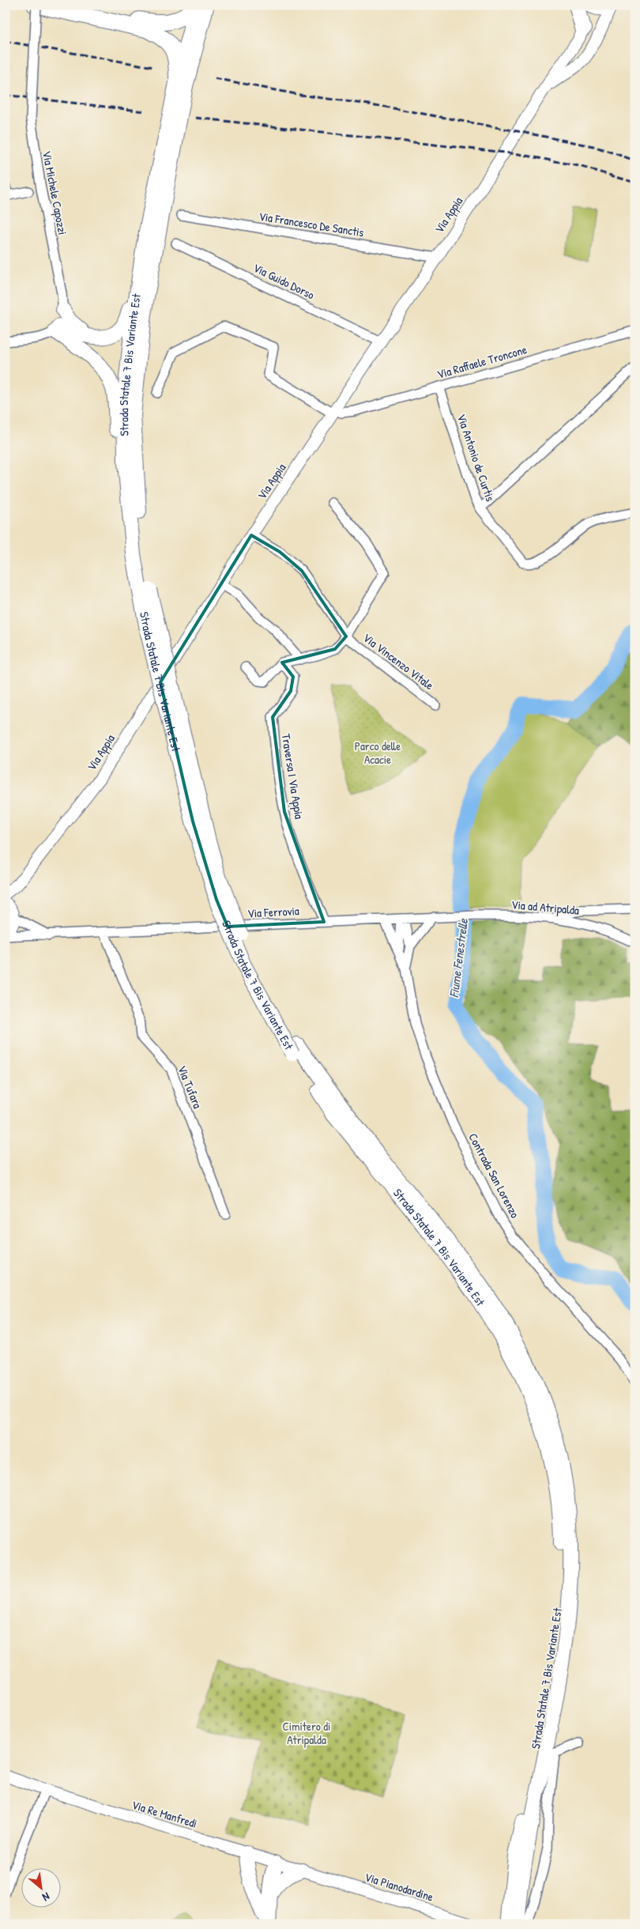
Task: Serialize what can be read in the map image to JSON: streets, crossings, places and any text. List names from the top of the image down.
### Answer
{
  "streets": {
    "highway": ["Strada Statale 7 Bis Variante Est"],
    "street": [
      "Via Michele Capozzi",
      "Via Appia",
      "Via Francesco De Sanctis",
      "Via Guido Dorso",
      "Via Raffaele Troncone",
      "Via Antonio de Curtis",
      "Via Vincenzo Vitale",
      "Traversa I Via Appia",
      "Via ad Atripalda",
      "Via Ferrovia",
      "Via Tufara",
      "Contrada San Lorenzo",
      "Via Re Manfredi",
      "Via Pianodardine"
    ]
  },
  "crossings": [
    ["Via Appia", "Via Francesco De Sanctis"],
    ["Via Appia", "Via Guido Dorso"],
    ["Via Appia", "Via Raffaele Troncone"],
    ["Via Appia", "Via Vincenzo Vitale"],
    ["Via Appia", "Via Ferrovia"],
    ["Via Raffaele Troncone", "Via Antonio de Curtis"],
    ["Traversa I Via Appia", "Via Ferrovia"],
    ["Via ad Atripalda", "Via Ferrovia"],
    ["Via Ferrovia", "Via Tufara"],
    ["Via Ferrovia", "Contrada San Lorenzo"],
    ["Via Re Manfredi", "Via Pianodardine"]
  ],
  "water": ["Fiume Fenestrelle"],
  "parks": ["Parco delle Acacie", "Cimitero di Atripalda"],
  "north": "bottom right"
}
